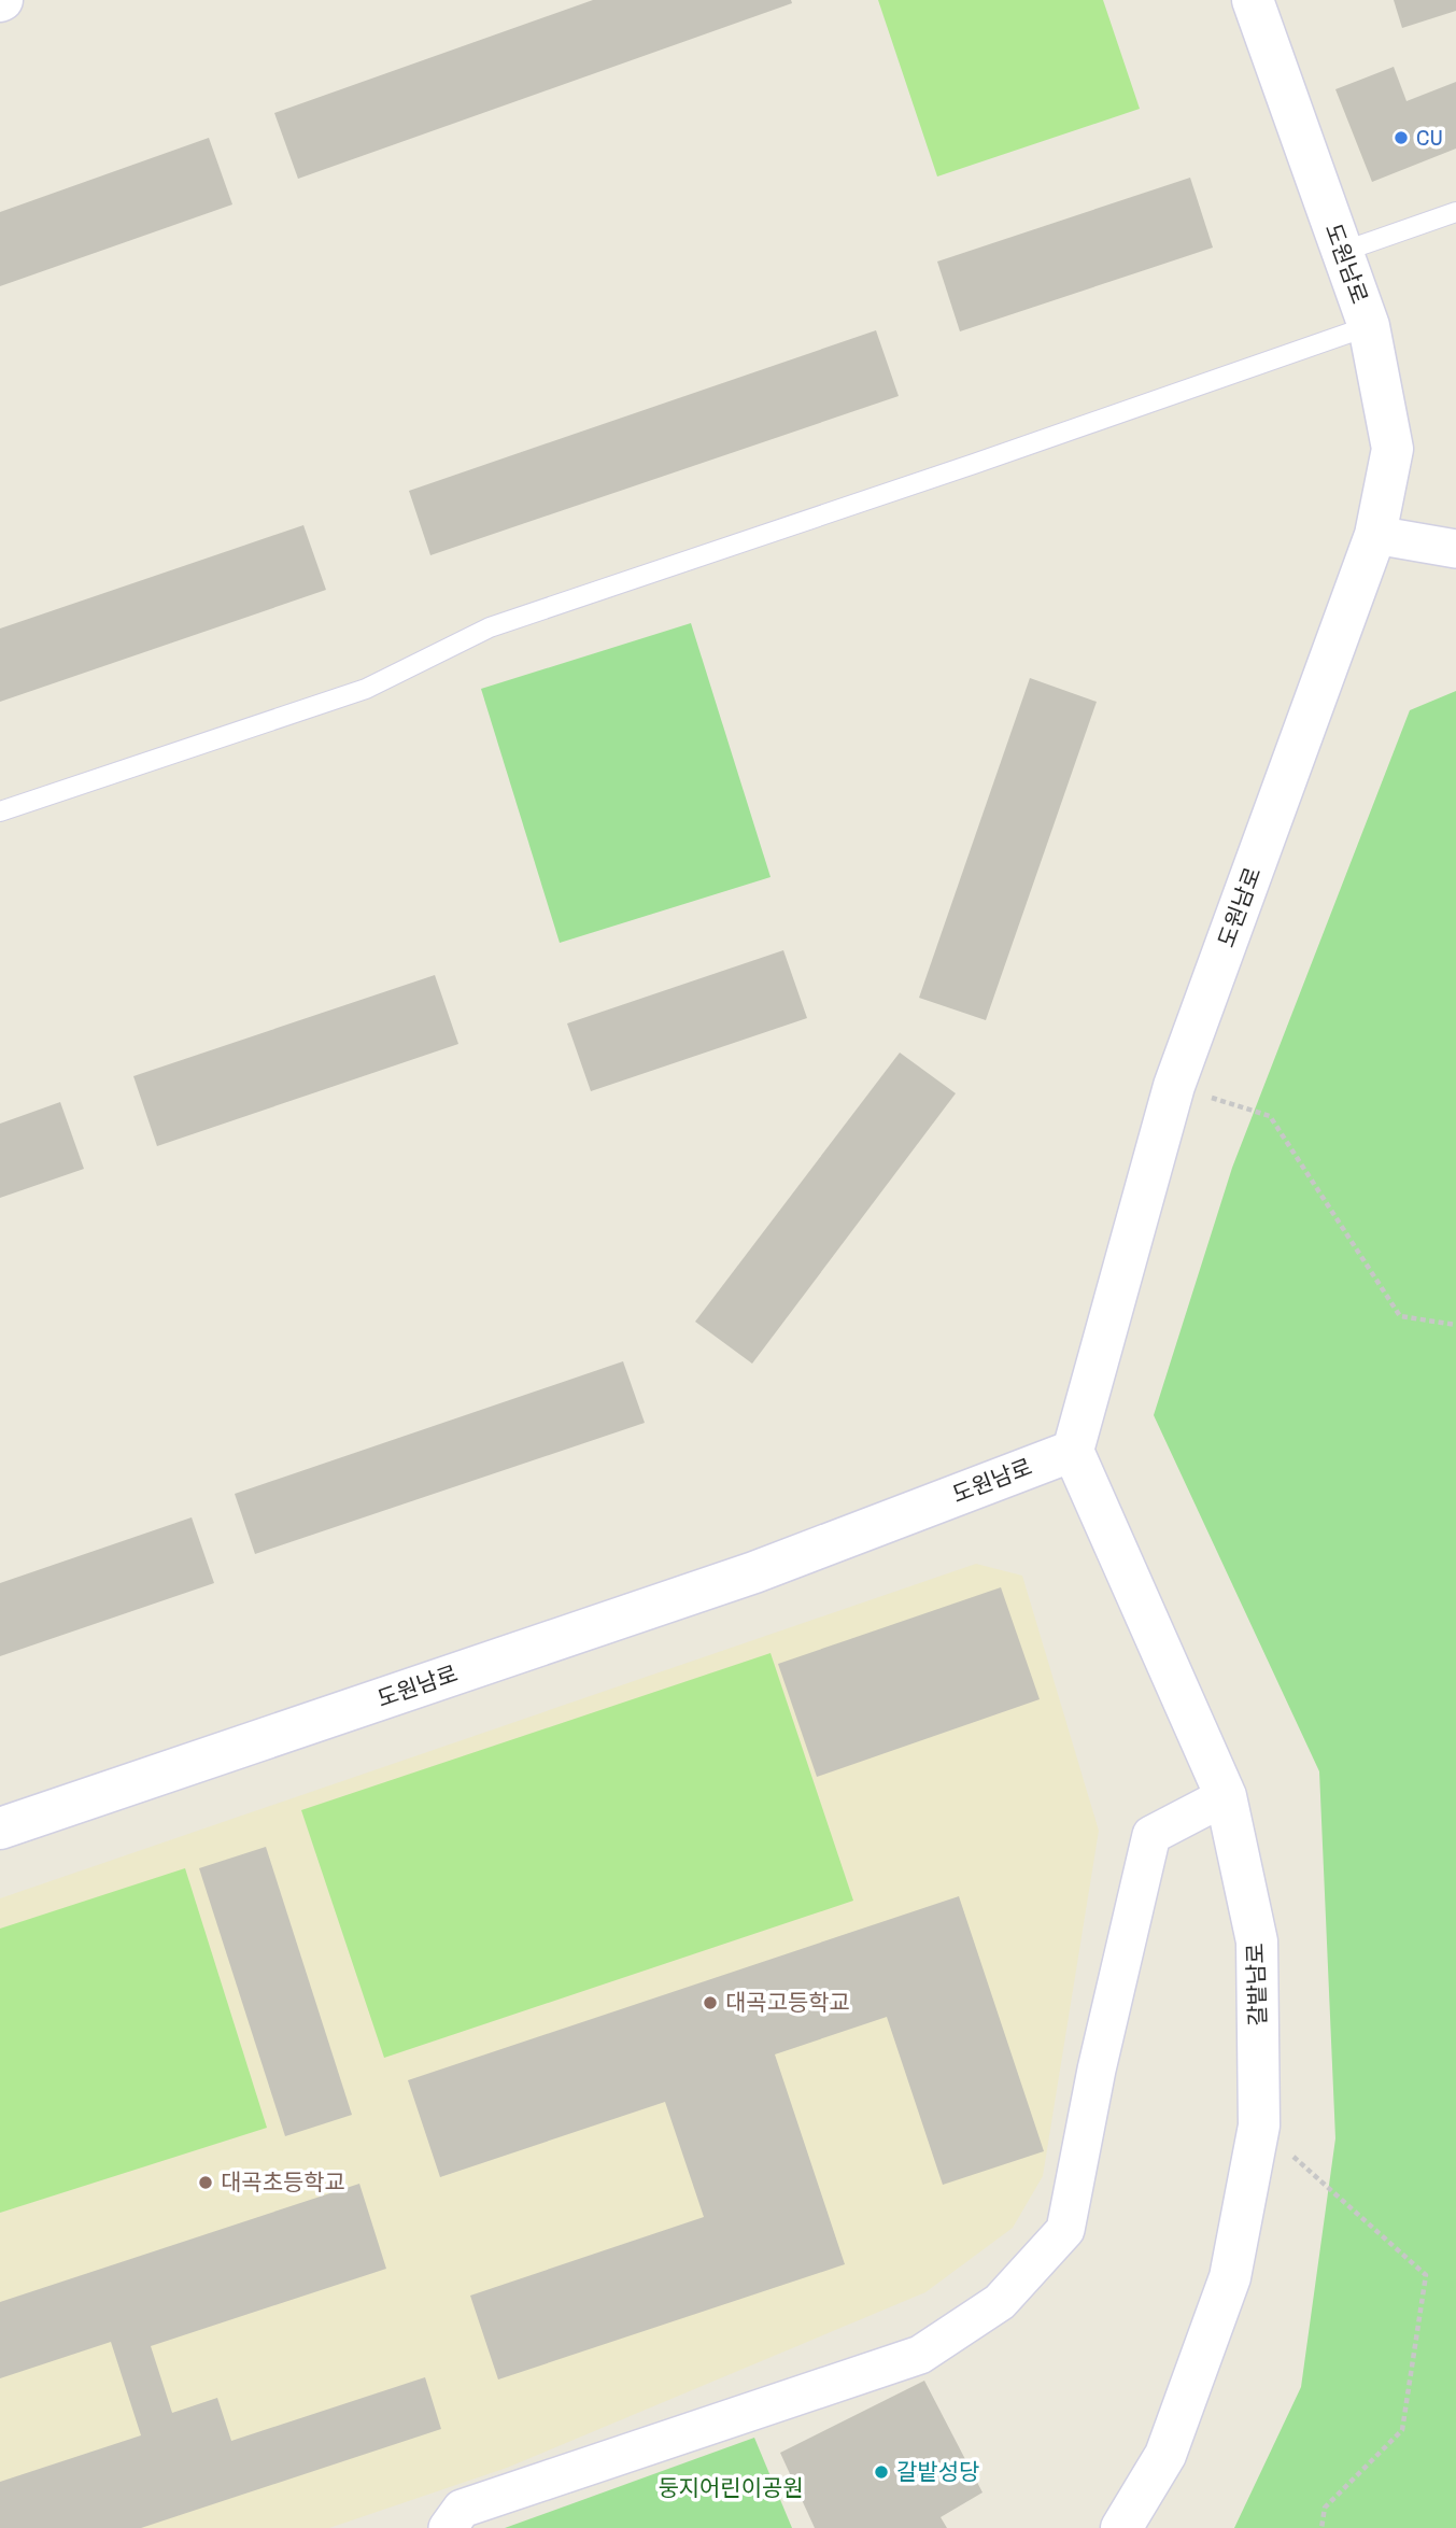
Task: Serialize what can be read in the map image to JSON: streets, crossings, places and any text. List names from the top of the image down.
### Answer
{
  "streets": {
    "street": ["도원남로", "갈밭남로"]
  },
  "crossings": [
    ["도원남로", "갈밭남로"]
  ],
  "parks": ["둥지어린이공원"],
  "places": [
    "CU",
    "대곡고등학교",
    "대곡초등학교",
    "갈밭성당"
  ]
}
